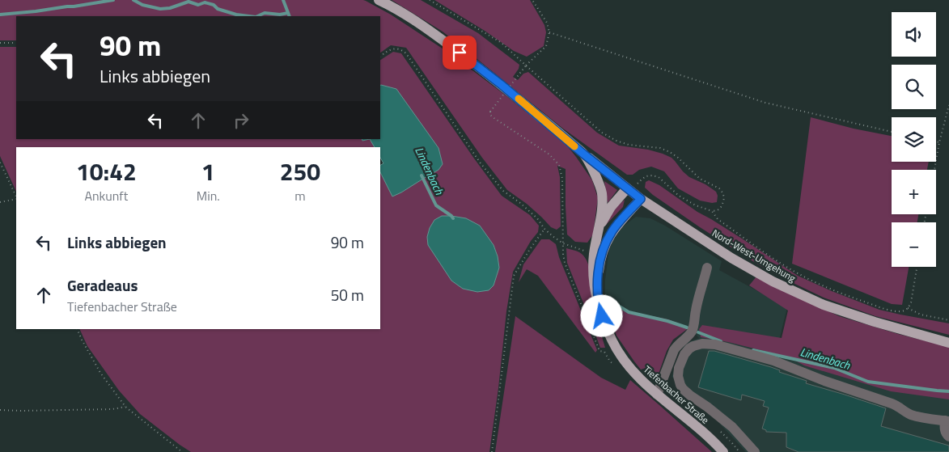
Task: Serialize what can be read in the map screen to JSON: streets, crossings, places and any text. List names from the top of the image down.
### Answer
{
  "streets": {
    "main road": ["Nord-West-Umgehung", "Tiefenbacher Straße"]
  },
  "crossings": [
    ["Nord-West-Umgehung", "Tiefenbacher Straße"]
  ],
  "water": ["Lindenbach"],
  "page": {
    "map_buttons": ["+", "−"],
    "turn": ["90 m", "Links abbiegen"],
    "eta": [
      "10:42",
      "Ankunft",
      "1",
      "Min.",
      "250",
      "m"
    ],
    "list": [
      {
        "name": "Links abbiegen",
        "value": "90 m"
      },
      {
        "name": "Geradeaus",
        "note": "Tiefenbacher Straße",
        "value": "50 m"
      }
    ]
  }
}
